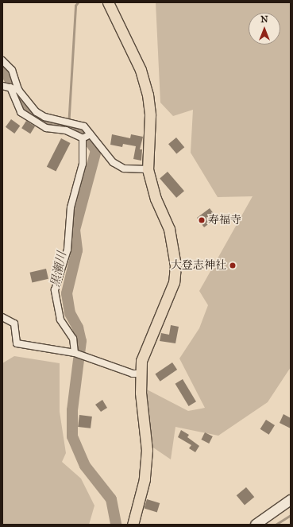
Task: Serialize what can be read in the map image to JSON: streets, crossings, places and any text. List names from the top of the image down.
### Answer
{
  "water": ["黒瀬川"],
  "places": ["寿福寺", "大登志神社"],
  "north": "top"
}
